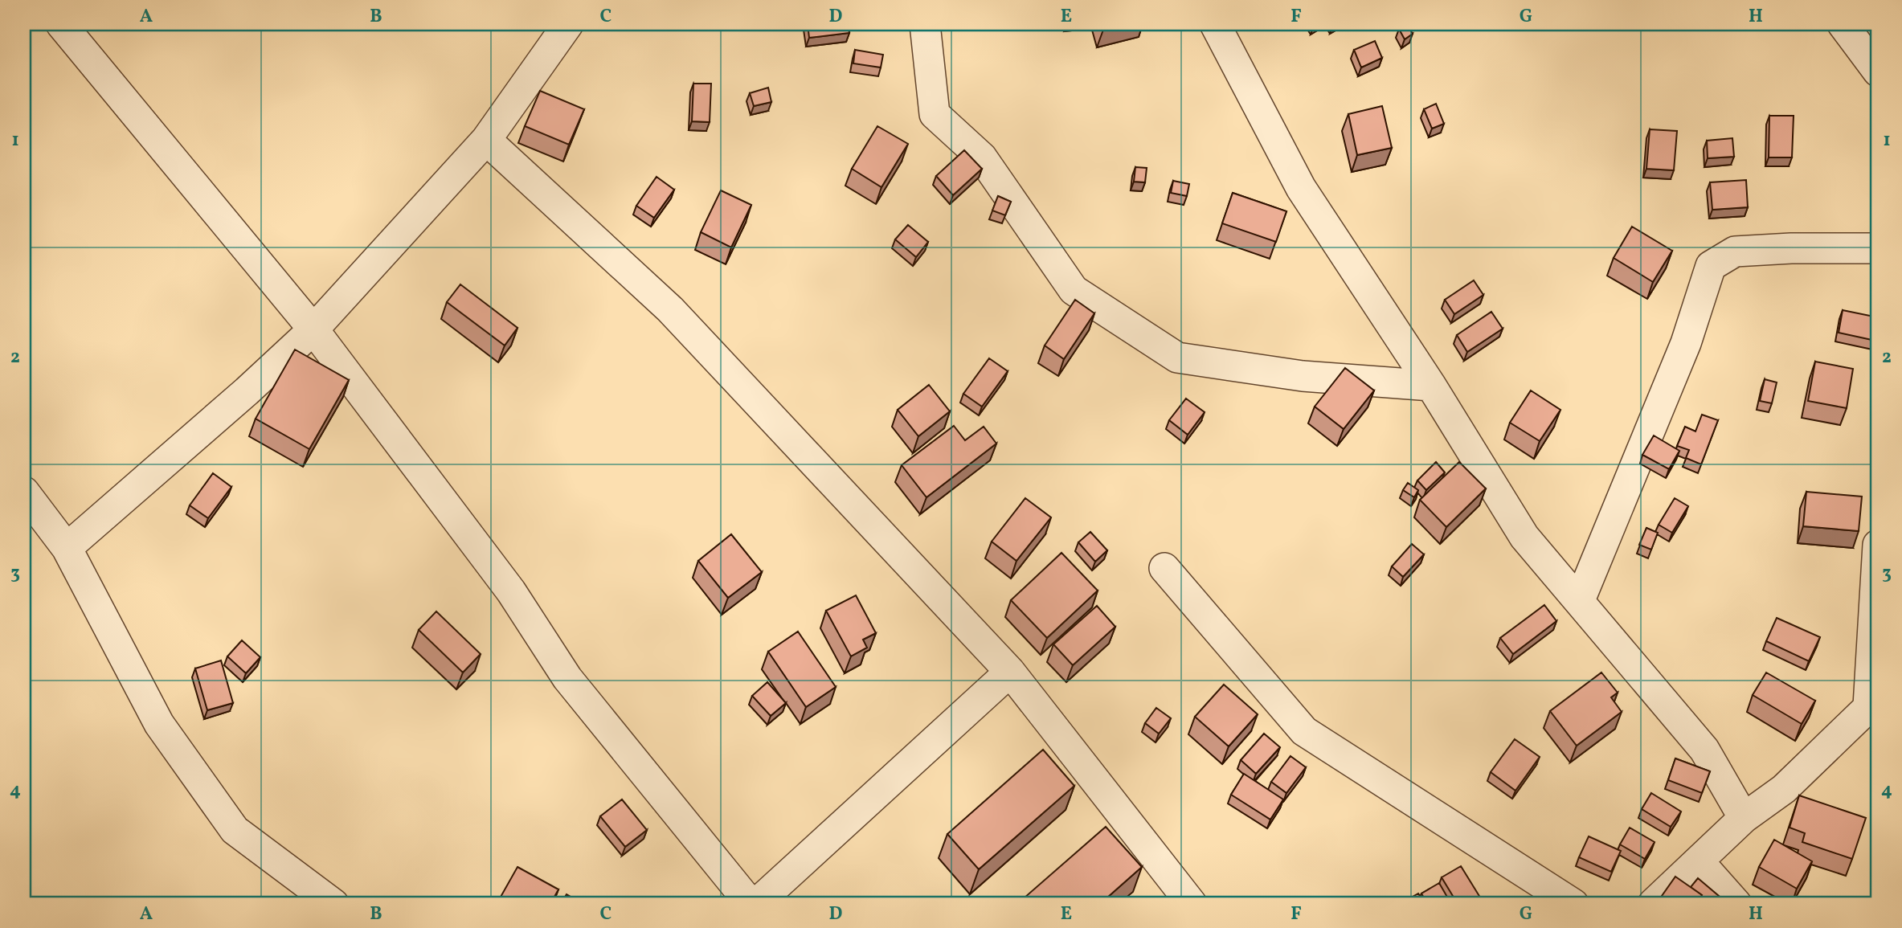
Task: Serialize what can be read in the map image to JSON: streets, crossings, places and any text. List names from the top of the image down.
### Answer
{
  "grid": {
    "columns": [
      "A",
      "B",
      "C",
      "D",
      "E",
      "F",
      "G",
      "H"
    ],
    "rows": [
      "1",
      "2",
      "3",
      "4"
    ]
  }
}
